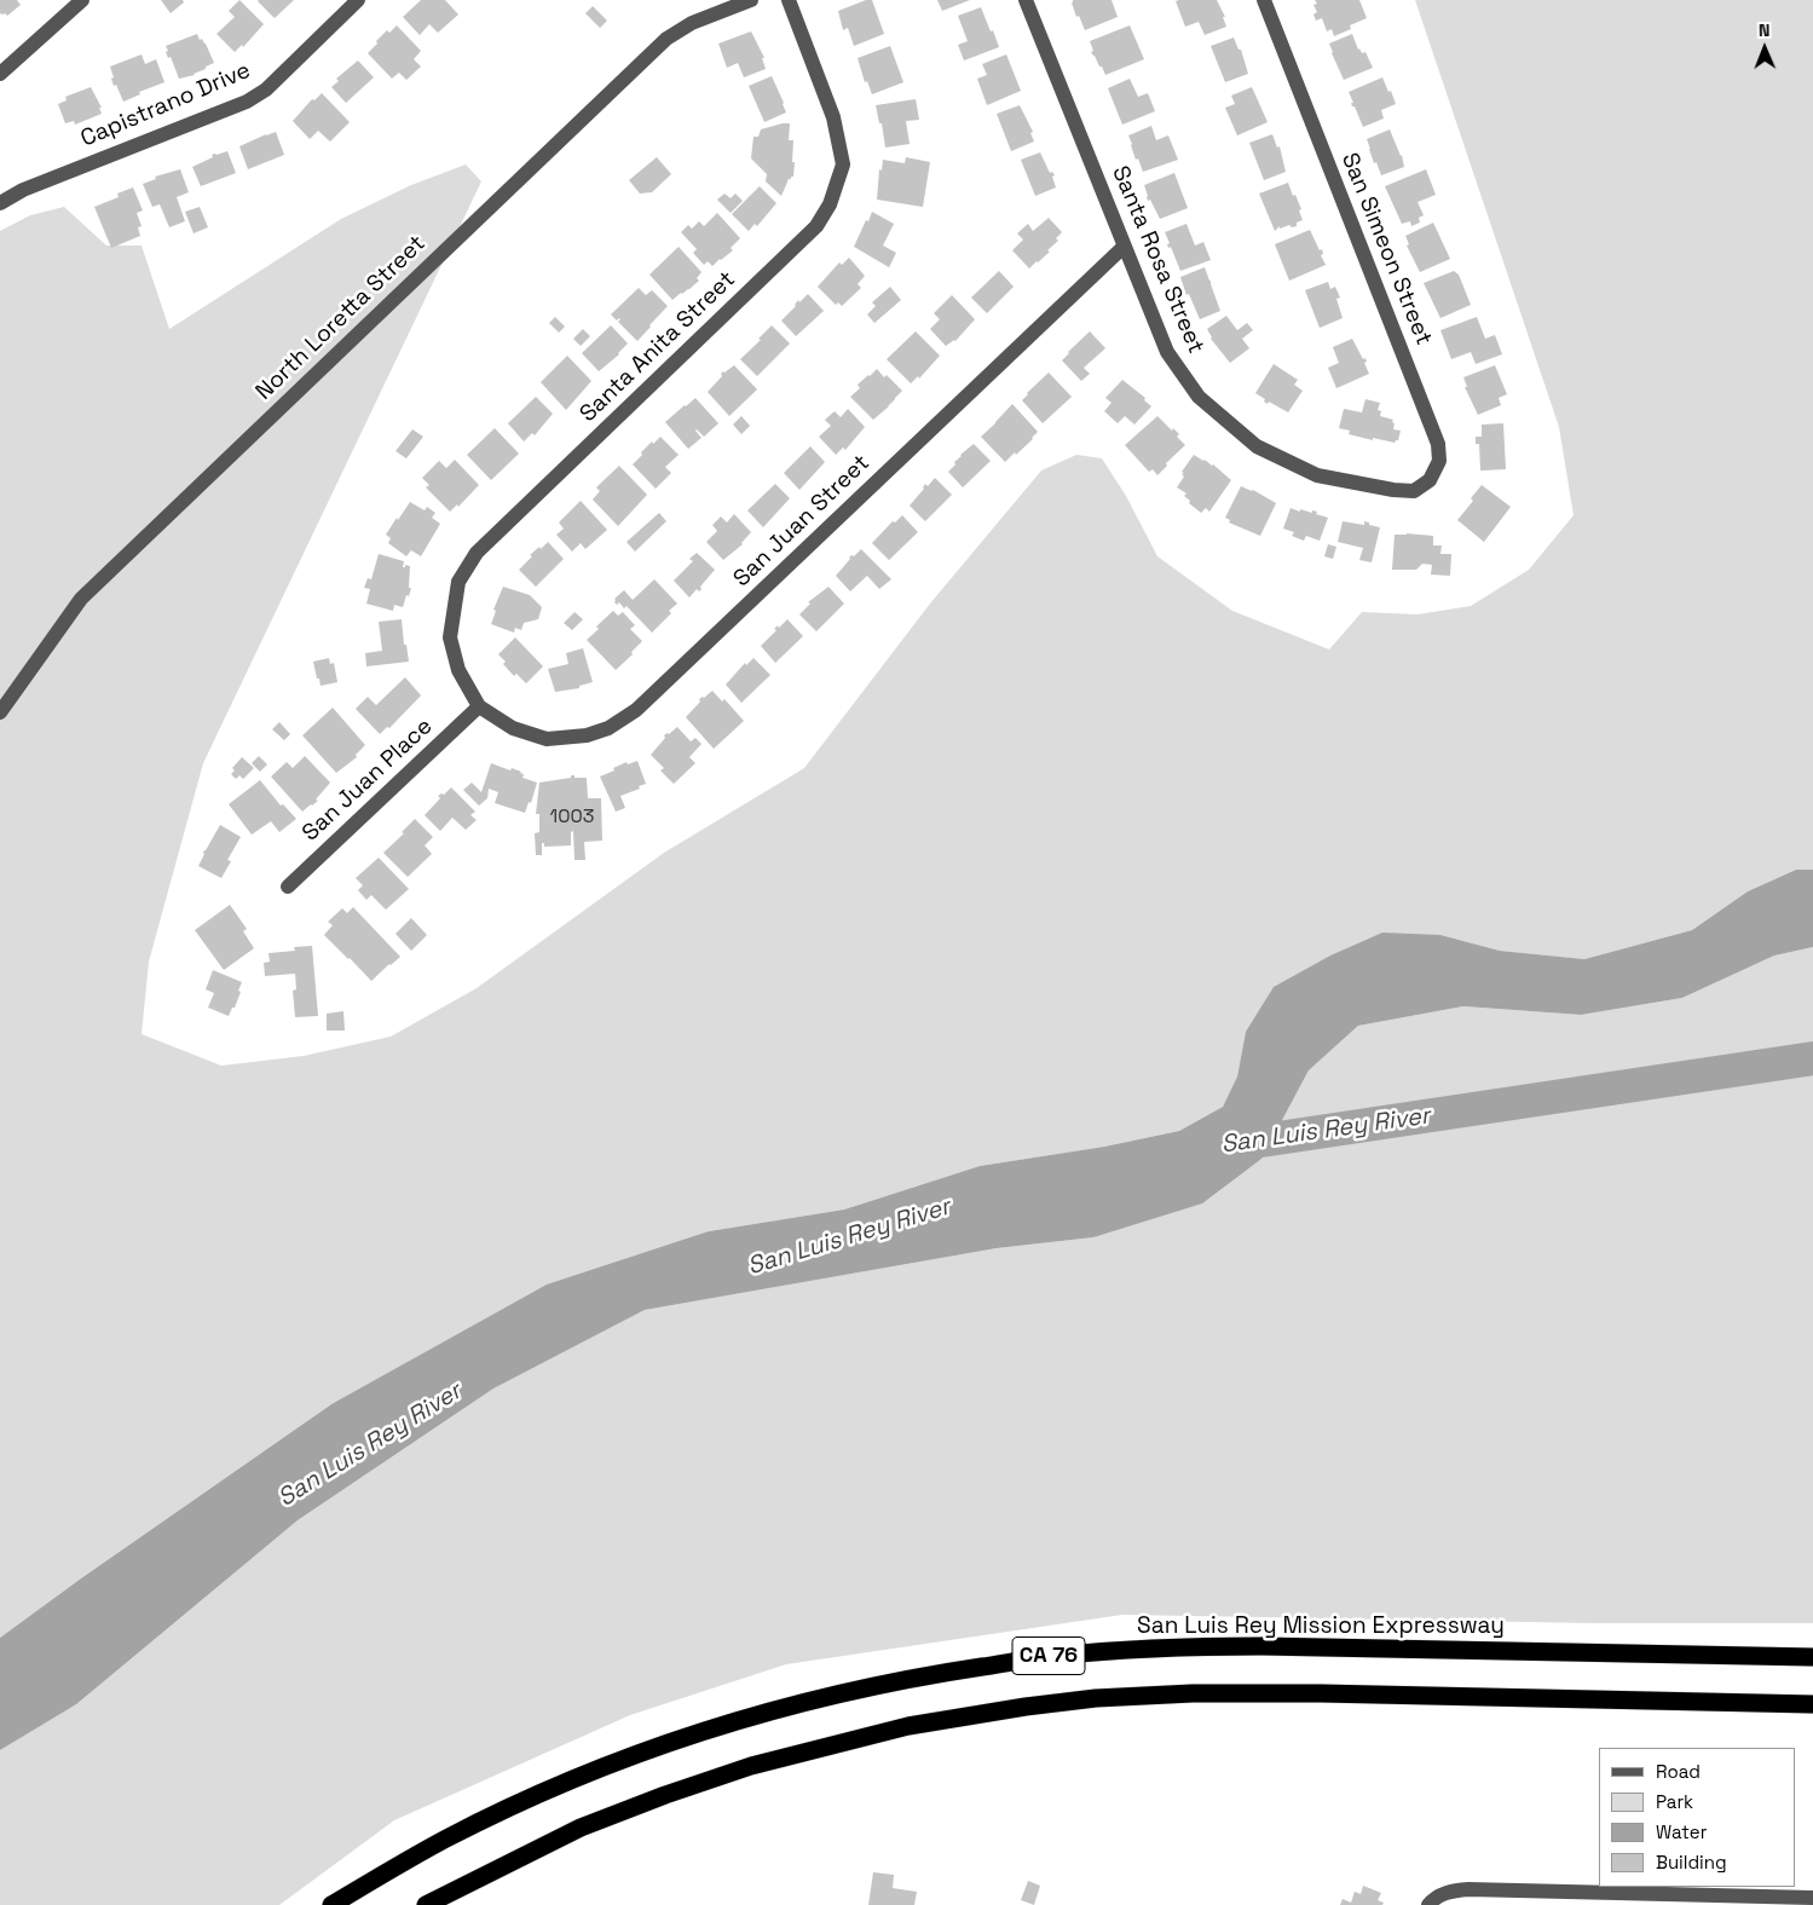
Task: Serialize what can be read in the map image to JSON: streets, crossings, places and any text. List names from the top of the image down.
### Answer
{
  "streets": {
    "highway": ["San Luis Rey Mission Expressway", "CA 76"],
    "street": [
      "Capistrano Drive",
      "San Simeon Street",
      "Santa Rosa Street",
      "North Loretta Street",
      "Santa Anita Street",
      "San Juan Street",
      "San Juan Place"
    ]
  },
  "crossings": [
    ["San Simeon Street", "Santa Rosa Street"],
    ["Santa Rosa Street", "San Juan Street"],
    ["Santa Anita Street", "San Juan Street"],
    ["Santa Anita Street", "San Juan Place"],
    ["San Juan Street", "San Juan Place"]
  ],
  "water": ["San Luis Rey River"],
  "house_numbers": ["1003"],
  "legend": [
    "Road",
    "Park",
    "Water",
    "Building"
  ],
  "north": "top"
}
